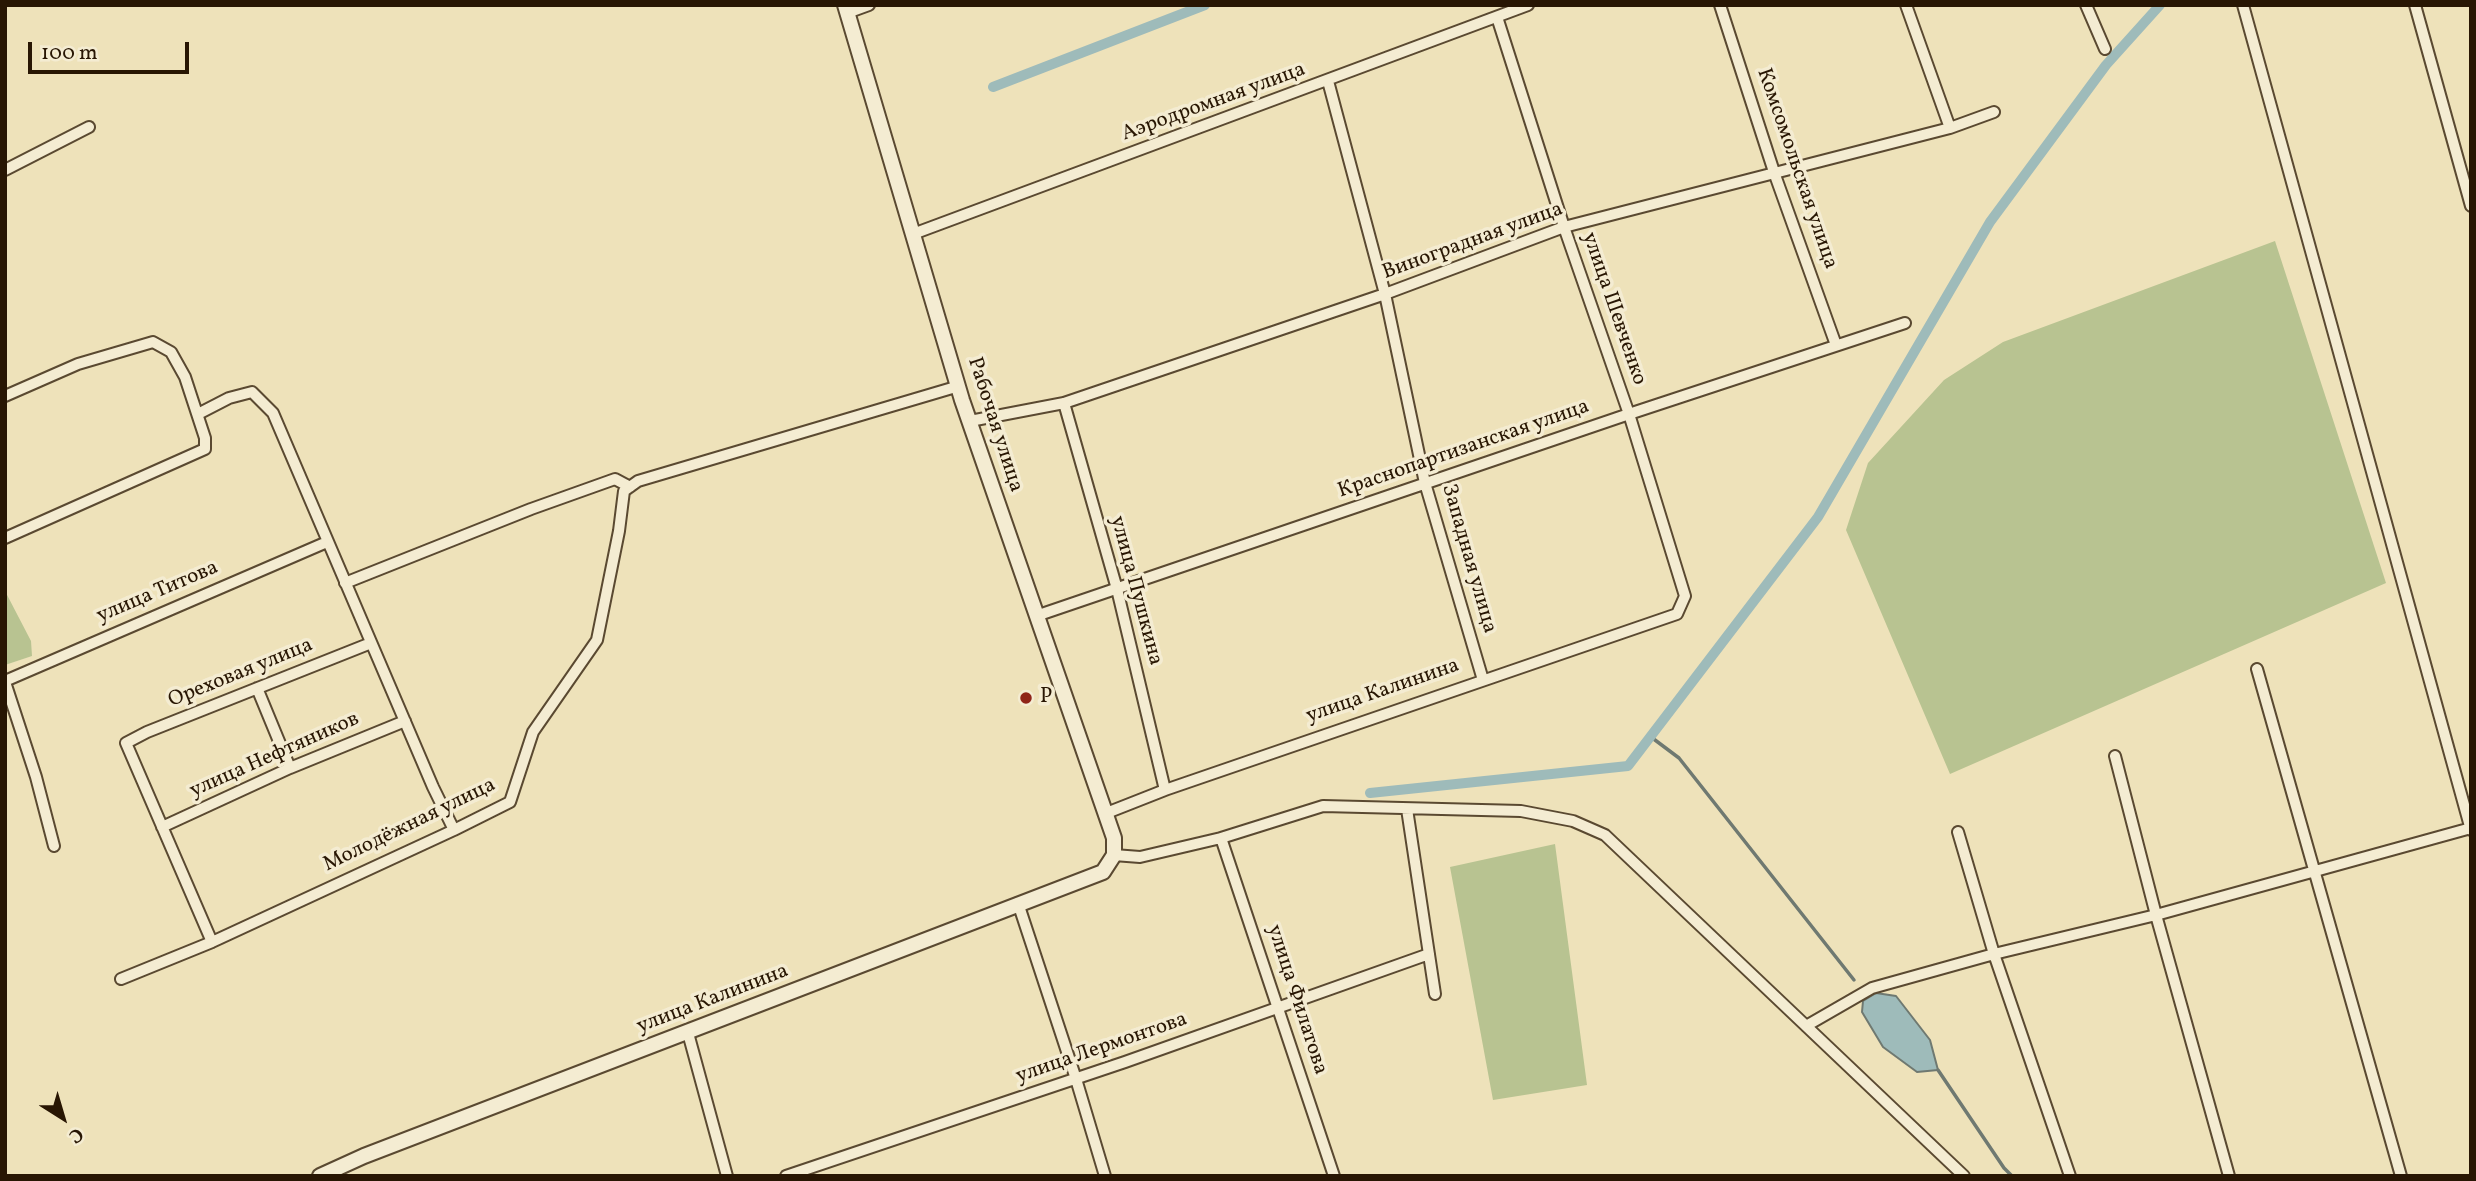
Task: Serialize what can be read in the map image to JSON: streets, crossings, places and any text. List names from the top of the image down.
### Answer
{
  "streets": {
    "street": [
      "Аэродромная улица",
      "Комсомольская улица",
      "Виноградная улица",
      "улица Шевченко",
      "Рабочая улица",
      "Краснопартизанская улица",
      "Западная улица",
      "улица Пушкина",
      "улица Титова",
      "Ореховая улица",
      "улица Калинина",
      "улица Нефтяников",
      "Молодёжная улица",
      "улица Филатова",
      "улица Лермонтова"
    ]
  },
  "crossings": [
    ["Аэродромная улица", "улица Шевченко"],
    ["Аэродромная улица", "Рабочая улица"],
    ["Аэродромная улица", "Западная улица"],
    ["Комсомольская улица", "Виноградная улица"],
    ["Комсомольская улица", "Краснопартизанская улица"],
    ["Виноградная улица", "улица Шевченко"],
    ["Виноградная улица", "Рабочая улица"],
    ["Виноградная улица", "Западная улица"],
    ["Виноградная улица", "улица Пушкина"],
    ["улица Шевченко", "Краснопартизанская улица"],
    ["улица Шевченко", "улица Калинина"],
    ["Рабочая улица", "Краснопартизанская улица"],
    ["Рабочая улица", "улица Калинина"],
    ["Краснопартизанская улица", "Западная улица"],
    ["Краснопартизанская улица", "улица Пушкина"],
    ["Западная улица", "улица Калинина"],
    ["улица Пушкина", "улица Калинина"],
    ["Ореховая улица", "улица Нефтяников"],
    ["улица Филатова", "улица Лермонтова"]
  ],
  "places": ["Р"],
  "scale_bar": "100 m",
  "north": "bottom right"
}
